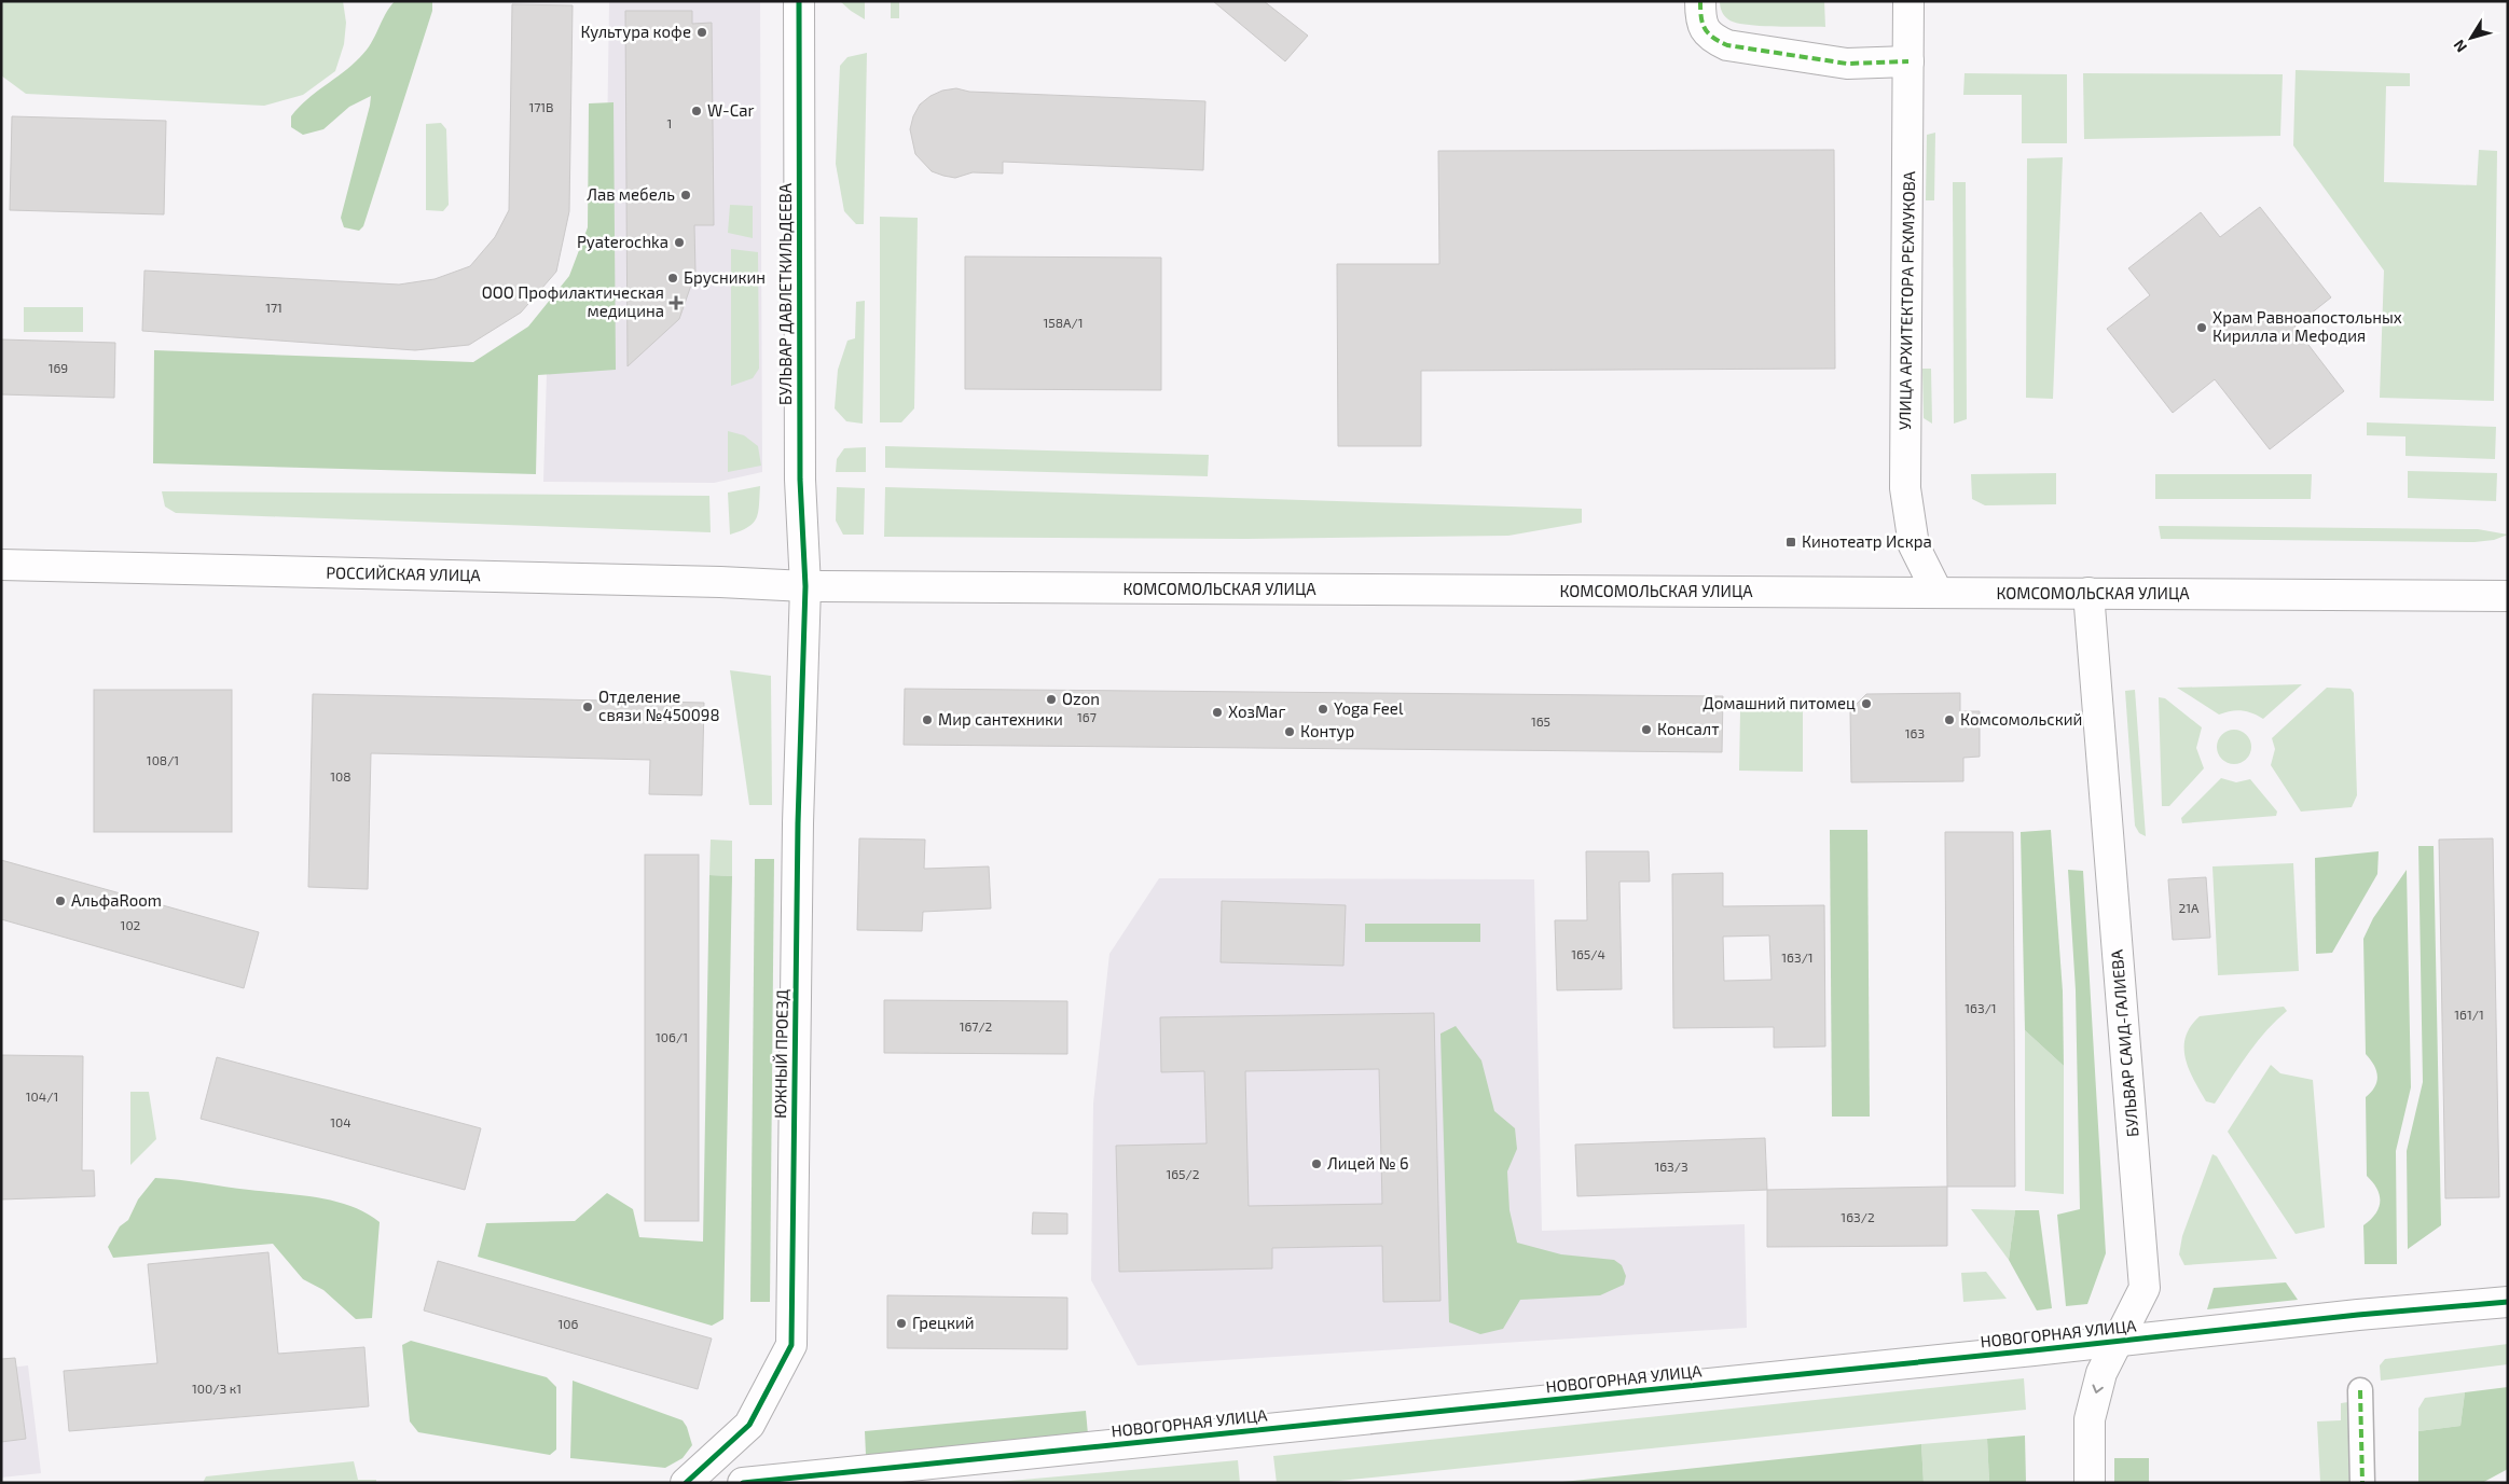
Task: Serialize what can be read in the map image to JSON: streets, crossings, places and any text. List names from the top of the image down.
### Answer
{
  "streets": {
    "street": [
      "БУЛЬВАР ДАВЛЕТКИЛЬДЕЕВА",
      "УЛИЦА АРХИТЕКТОРА РЕХМУКОВА",
      "РОССИЙСКАЯ УЛИЦА",
      "КОМСОМОЛЬСКАЯ УЛИЦА",
      "БУЛЬВАР САИД-ГАЛИЕВА",
      "ЮЖНЫЙ ПРОЕЗД",
      "НОВОГОРНАЯ УЛИЦА"
    ]
  },
  "crossings": [
    ["БУЛЬВАР ДАВЛЕТКИЛЬДЕЕВА", "РОССИЙСКАЯ УЛИЦА"],
    ["БУЛЬВАР ДАВЛЕТКИЛЬДЕЕВА", "КОМСОМОЛЬСКАЯ УЛИЦА"],
    ["БУЛЬВАР ДАВЛЕТКИЛЬДЕЕВА", "ЮЖНЫЙ ПРОЕЗД"],
    ["УЛИЦА АРХИТЕКТОРА РЕХМУКОВА", "КОМСОМОЛЬСКАЯ УЛИЦА"],
    ["РОССИЙСКАЯ УЛИЦА", "КОМСОМОЛЬСКАЯ УЛИЦА"],
    ["РОССИЙСКАЯ УЛИЦА", "ЮЖНЫЙ ПРОЕЗД"],
    ["КОМСОМОЛЬСКАЯ УЛИЦА", "БУЛЬВАР САИД-ГАЛИЕВА"],
    ["КОМСОМОЛЬСКАЯ УЛИЦА", "ЮЖНЫЙ ПРОЕЗД"],
    ["БУЛЬВАР САИД-ГАЛИЕВА", "НОВОГОРНАЯ УЛИЦА"]
  ],
  "places": {
    "other": [
      "Культура кофе",
      "W-Car",
      "Лав мебель",
      "Pyaterochka",
      "Брусникин",
      "Храм Равноапостольных Кирилла и Мефодия",
      "Ozon",
      "Домашний питомец",
      "Отделение связи №450098",
      "Yoga Feel",
      "ХозМаг",
      "Мир сантехники",
      "Комсомольский",
      "Консалт",
      "Контур",
      "АльфаRoom",
      "Лицей № 6",
      "Грецкий"
    ],
    "health": ["ООО Профилактическая медицина"],
    "transit": ["Кинотеатр Искра"]
  },
  "house_numbers": [
    "171В",
    "1",
    "171",
    "158А/1",
    "169",
    "167",
    "165",
    "163",
    "108/1",
    "108",
    "21А",
    "102",
    "165/4",
    "163/1",
    "163/1",
    "161/1",
    "167/2",
    "106/1",
    "104/1",
    "104",
    "163/3",
    "165/2",
    "163/2",
    "106",
    "100/3 к1"
  ],
  "north": "bottom left"
}
